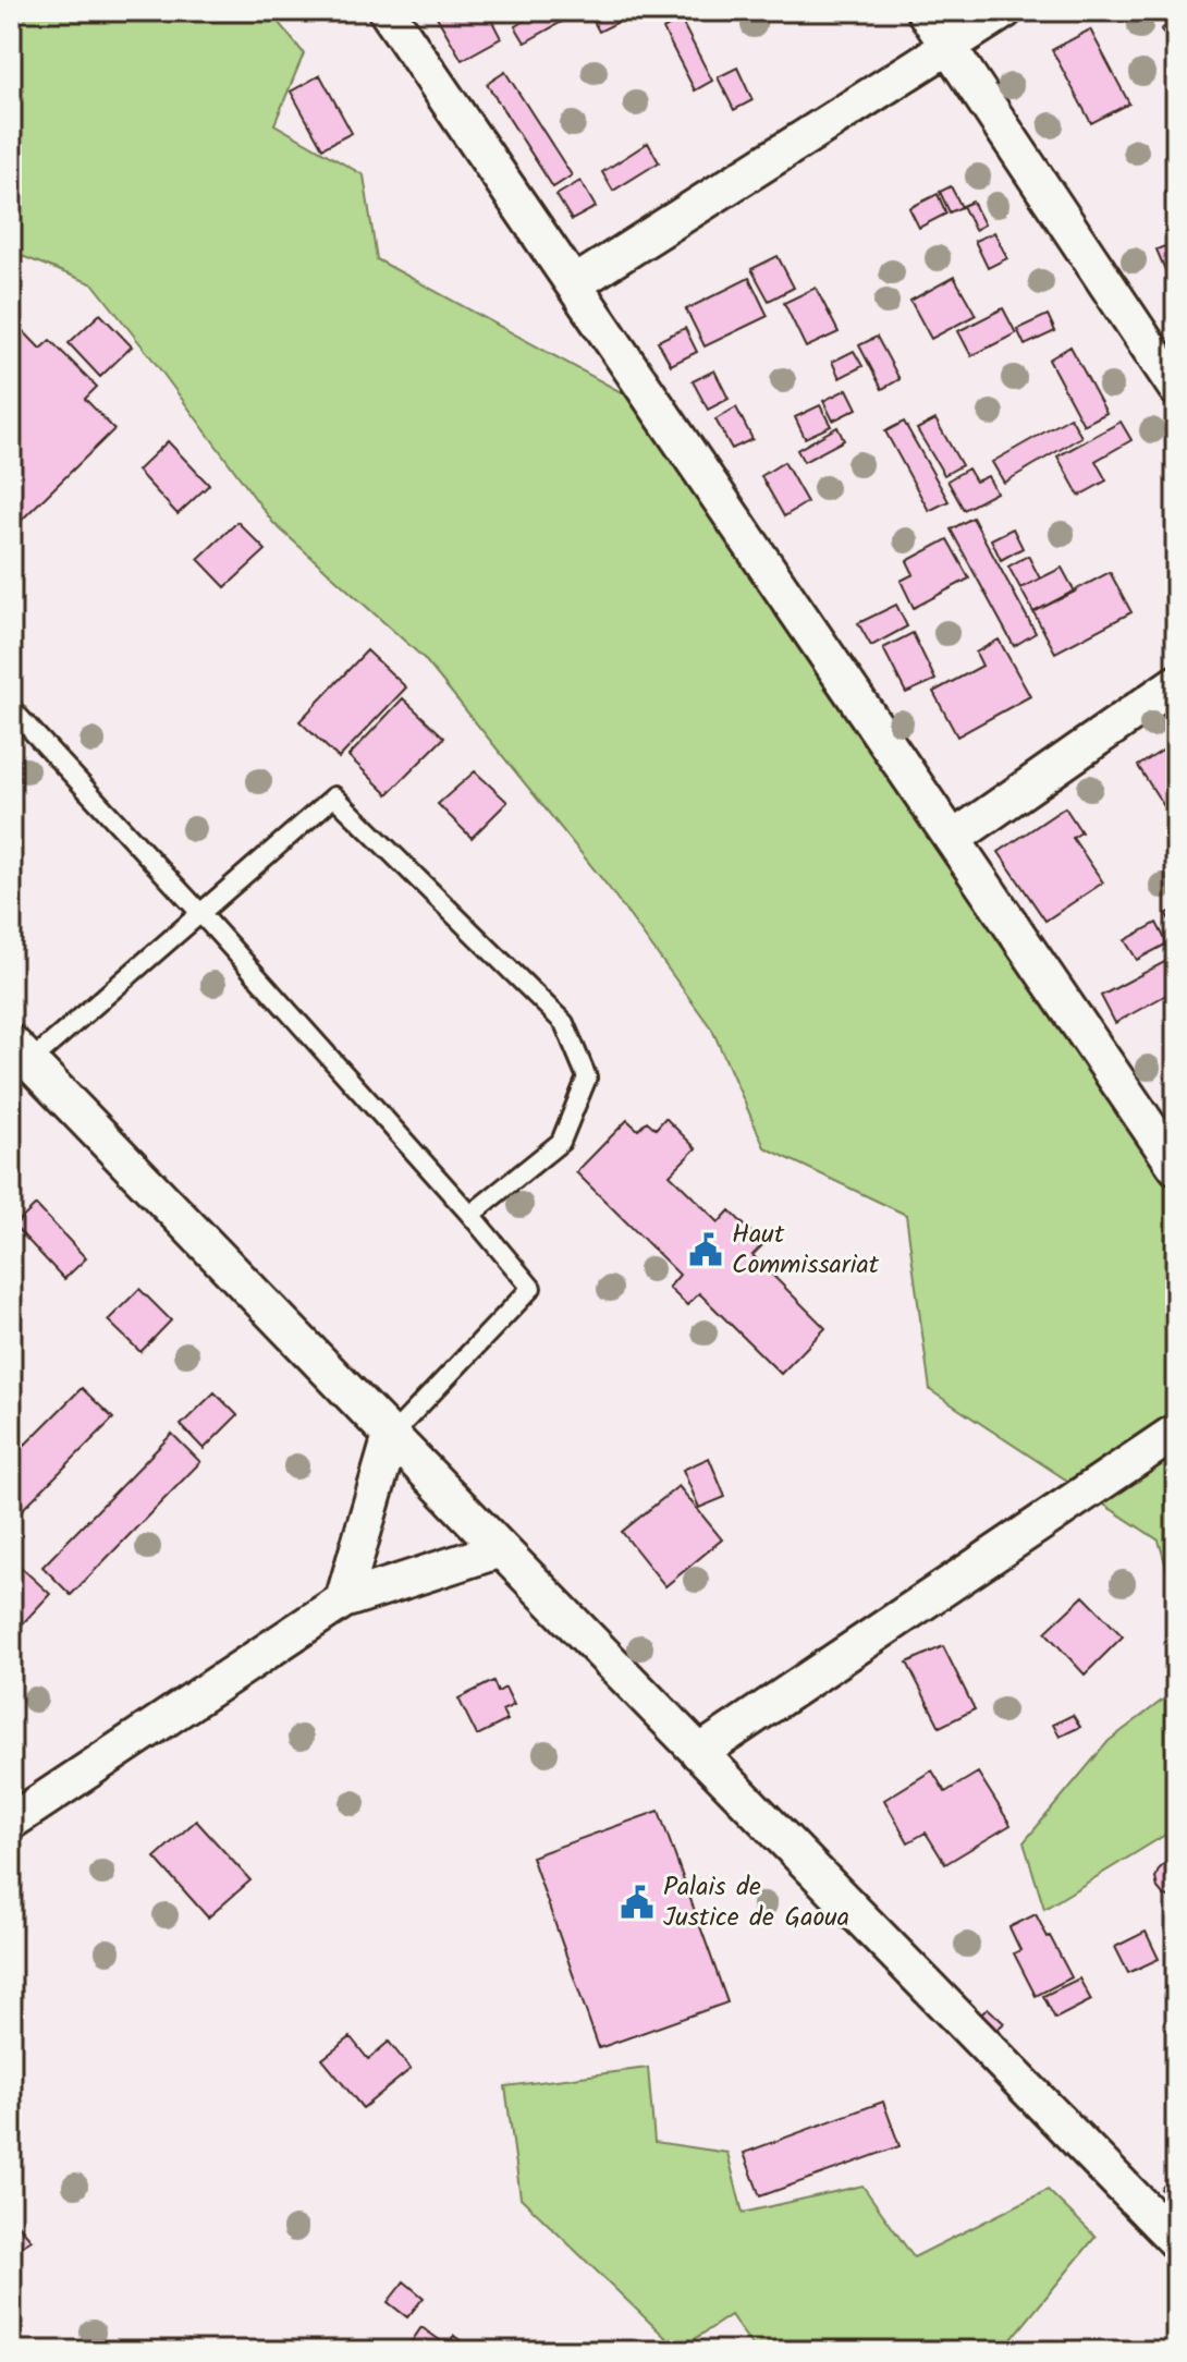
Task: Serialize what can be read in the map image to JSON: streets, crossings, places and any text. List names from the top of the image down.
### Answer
{
  "places": {
    "public building": ["Haut Commissariat", "Palais de Justice de Gaoua"]
  }
}
